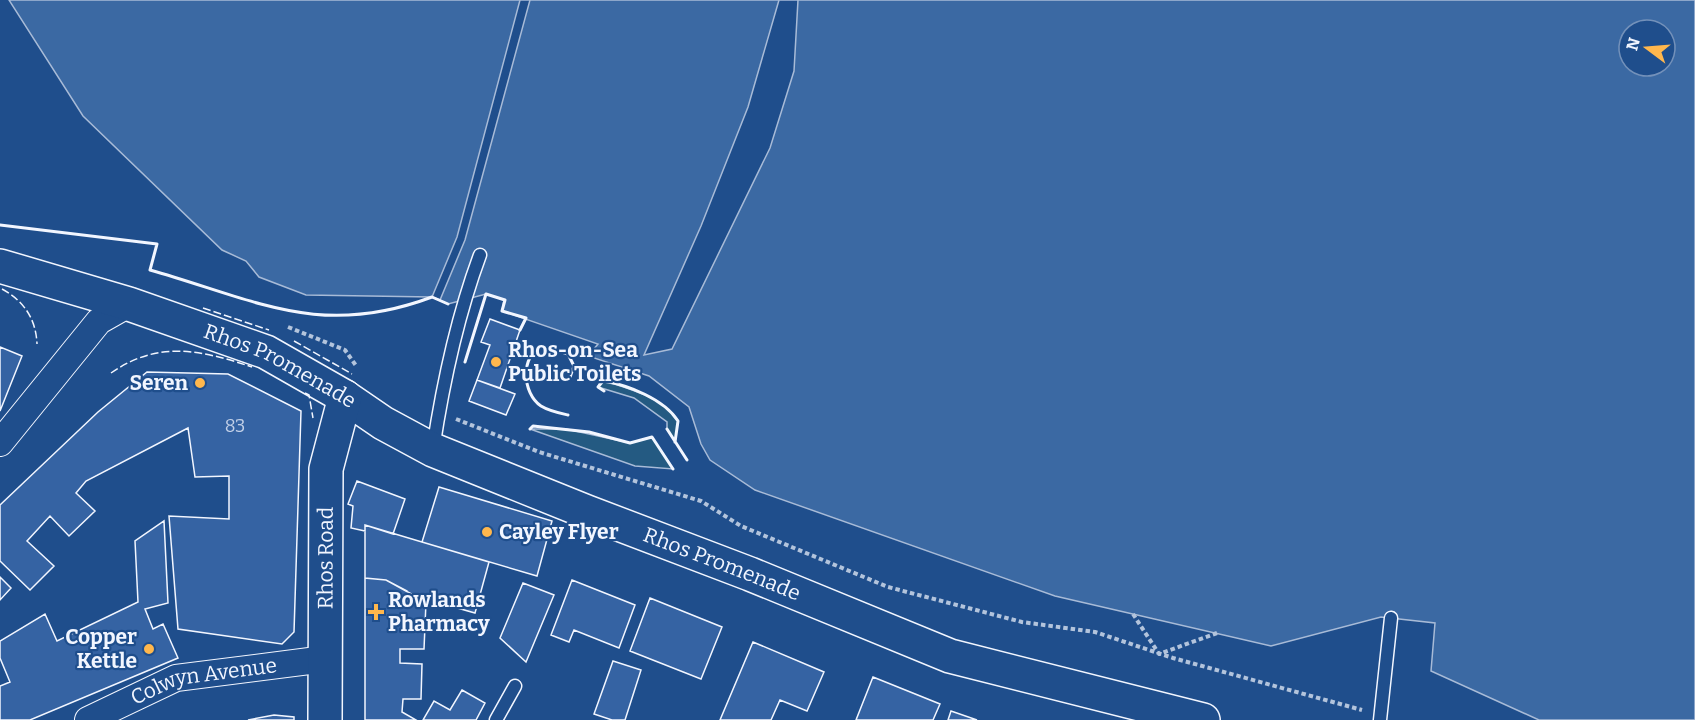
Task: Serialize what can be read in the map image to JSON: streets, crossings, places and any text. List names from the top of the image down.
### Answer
{
  "streets": {
    "street": ["Rhos Promenade", "Rhos Road", "Colwyn Avenue"]
  },
  "crossings": [
    ["Rhos Promenade", "Rhos Road"],
    ["Rhos Road", "Colwyn Avenue"]
  ],
  "places": {
    "other": [
      "Rhos-on-Sea Public Toilets",
      "Seren",
      "Cayley Flyer",
      "Copper Kettle"
    ],
    "health": ["Rowlands Pharmacy"]
  },
  "house_numbers": ["83"],
  "north": "left"
}
